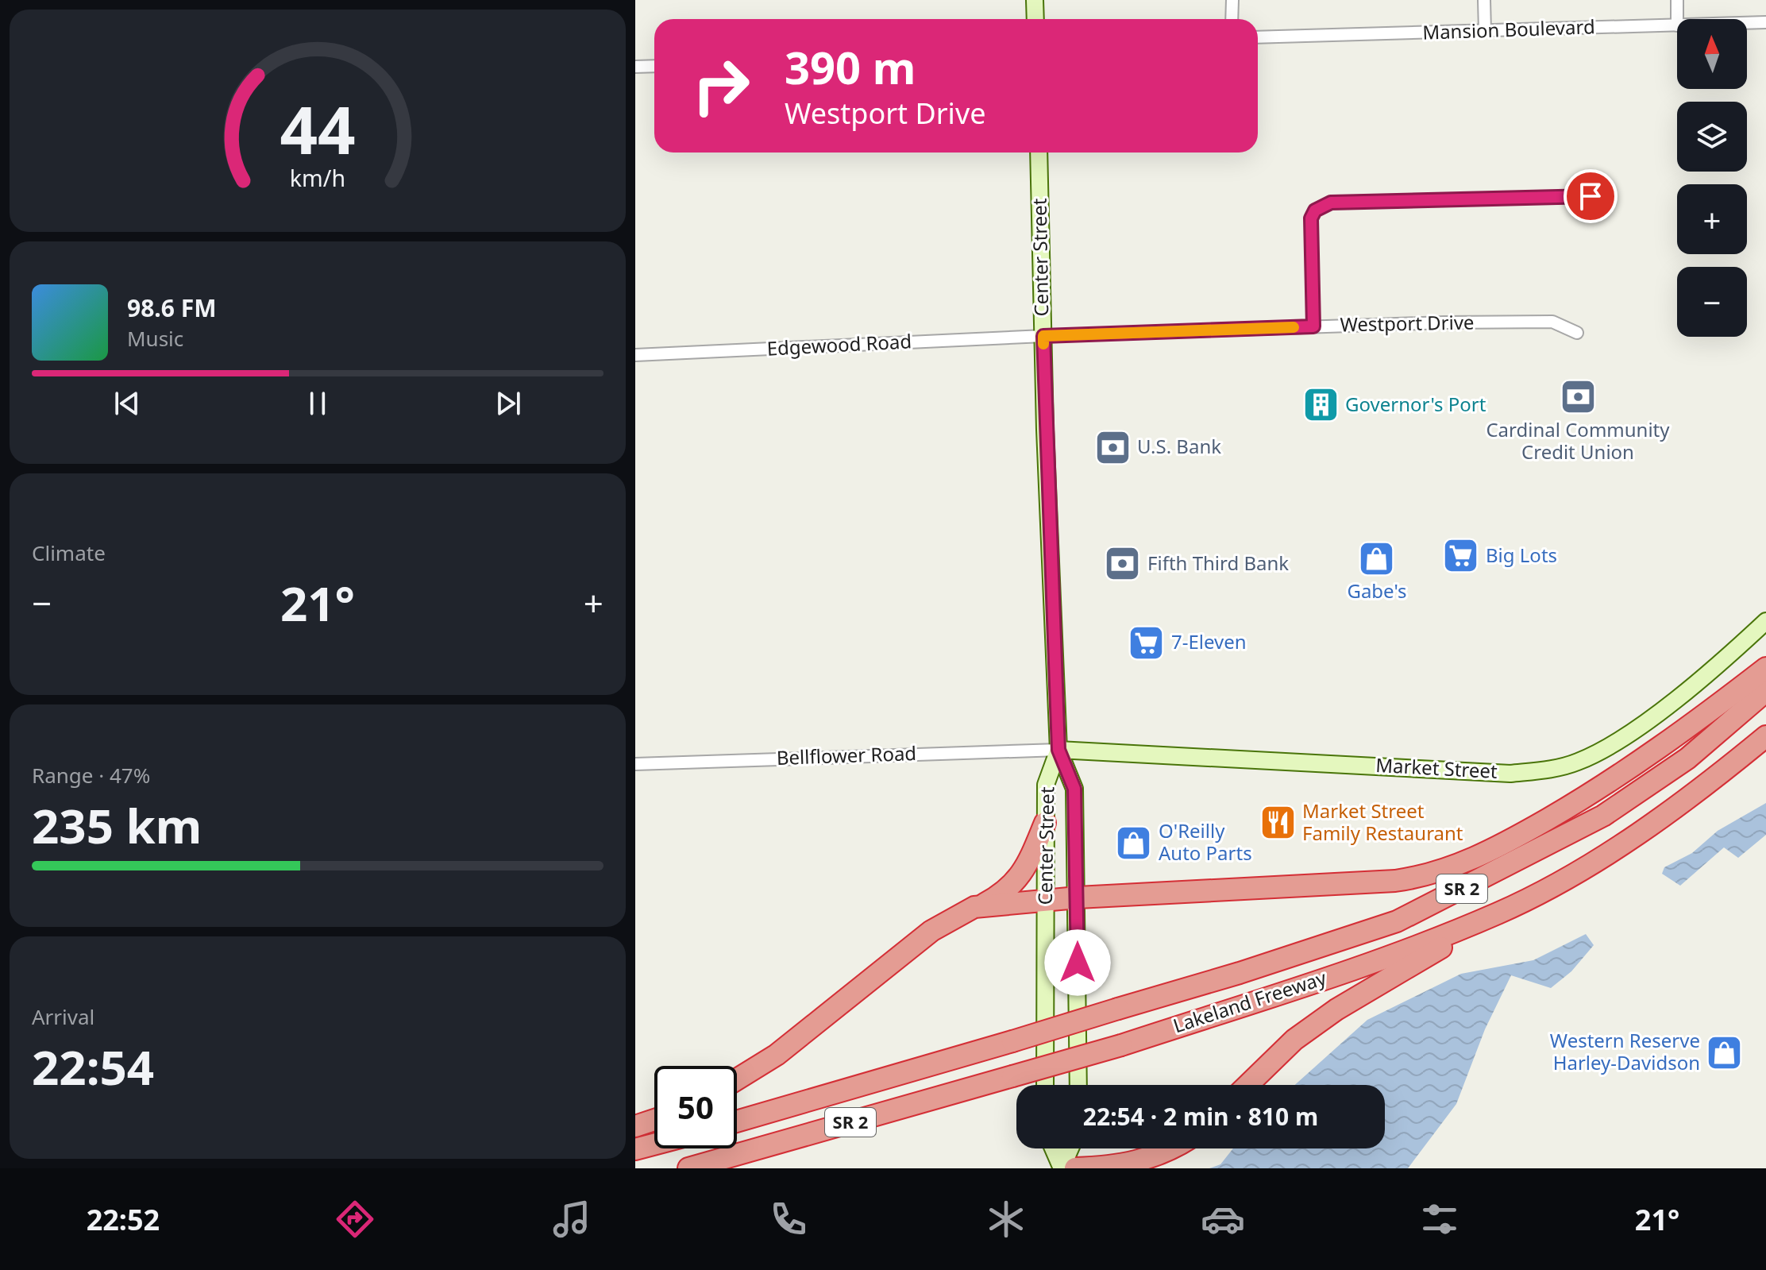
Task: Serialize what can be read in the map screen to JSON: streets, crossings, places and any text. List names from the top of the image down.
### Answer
{
  "streets": {
    "highway": ["SR 2", "Lakeland Freeway"],
    "main road": ["Center Street", "Market Street"],
    "street": [
      "Mansion Boulevard",
      "Westport Drive",
      "Edgewood Road",
      "Bellflower Road"
    ]
  },
  "crossings": [
    ["Center Street", "Westport Drive"],
    ["Center Street", "Edgewood Road"],
    ["Center Street", "Bellflower Road"],
    ["Center Street", "Market Street"],
    ["Westport Drive", "Edgewood Road"],
    ["Bellflower Road", "Market Street"]
  ],
  "places": {
    "bank": ["Cardinal Community Credit Union", "U.S. Bank", "Fifth Third Bank"],
    "building": ["Governor's Port"],
    "supermarket": ["Big Lots", "7-Eleven"],
    "shop": ["Gabe's", "O'Reilly Auto Parts", "Western Reserve Harley-Davidson"],
    "restaurant": ["Market Street Family Restaurant"]
  },
  "north": "top",
  "page": {
    "map_buttons": ["+", "−"],
    "turn": ["390 m", "Westport Drive"],
    "song": ["98.6 FM", "Music"],
    "tile": [
      "Climate",
      ["Range · 47%", "235 km"],
      ["Arrival", "22:54"]
    ],
    "heat": ["−", "21°", "+"],
    "limit": "50",
    "trip": "22:54 · 2 min · 810 m",
    "tabs": ["22:52", "21°"],
    "gauge": ["44", "km/h"]
  }
}
